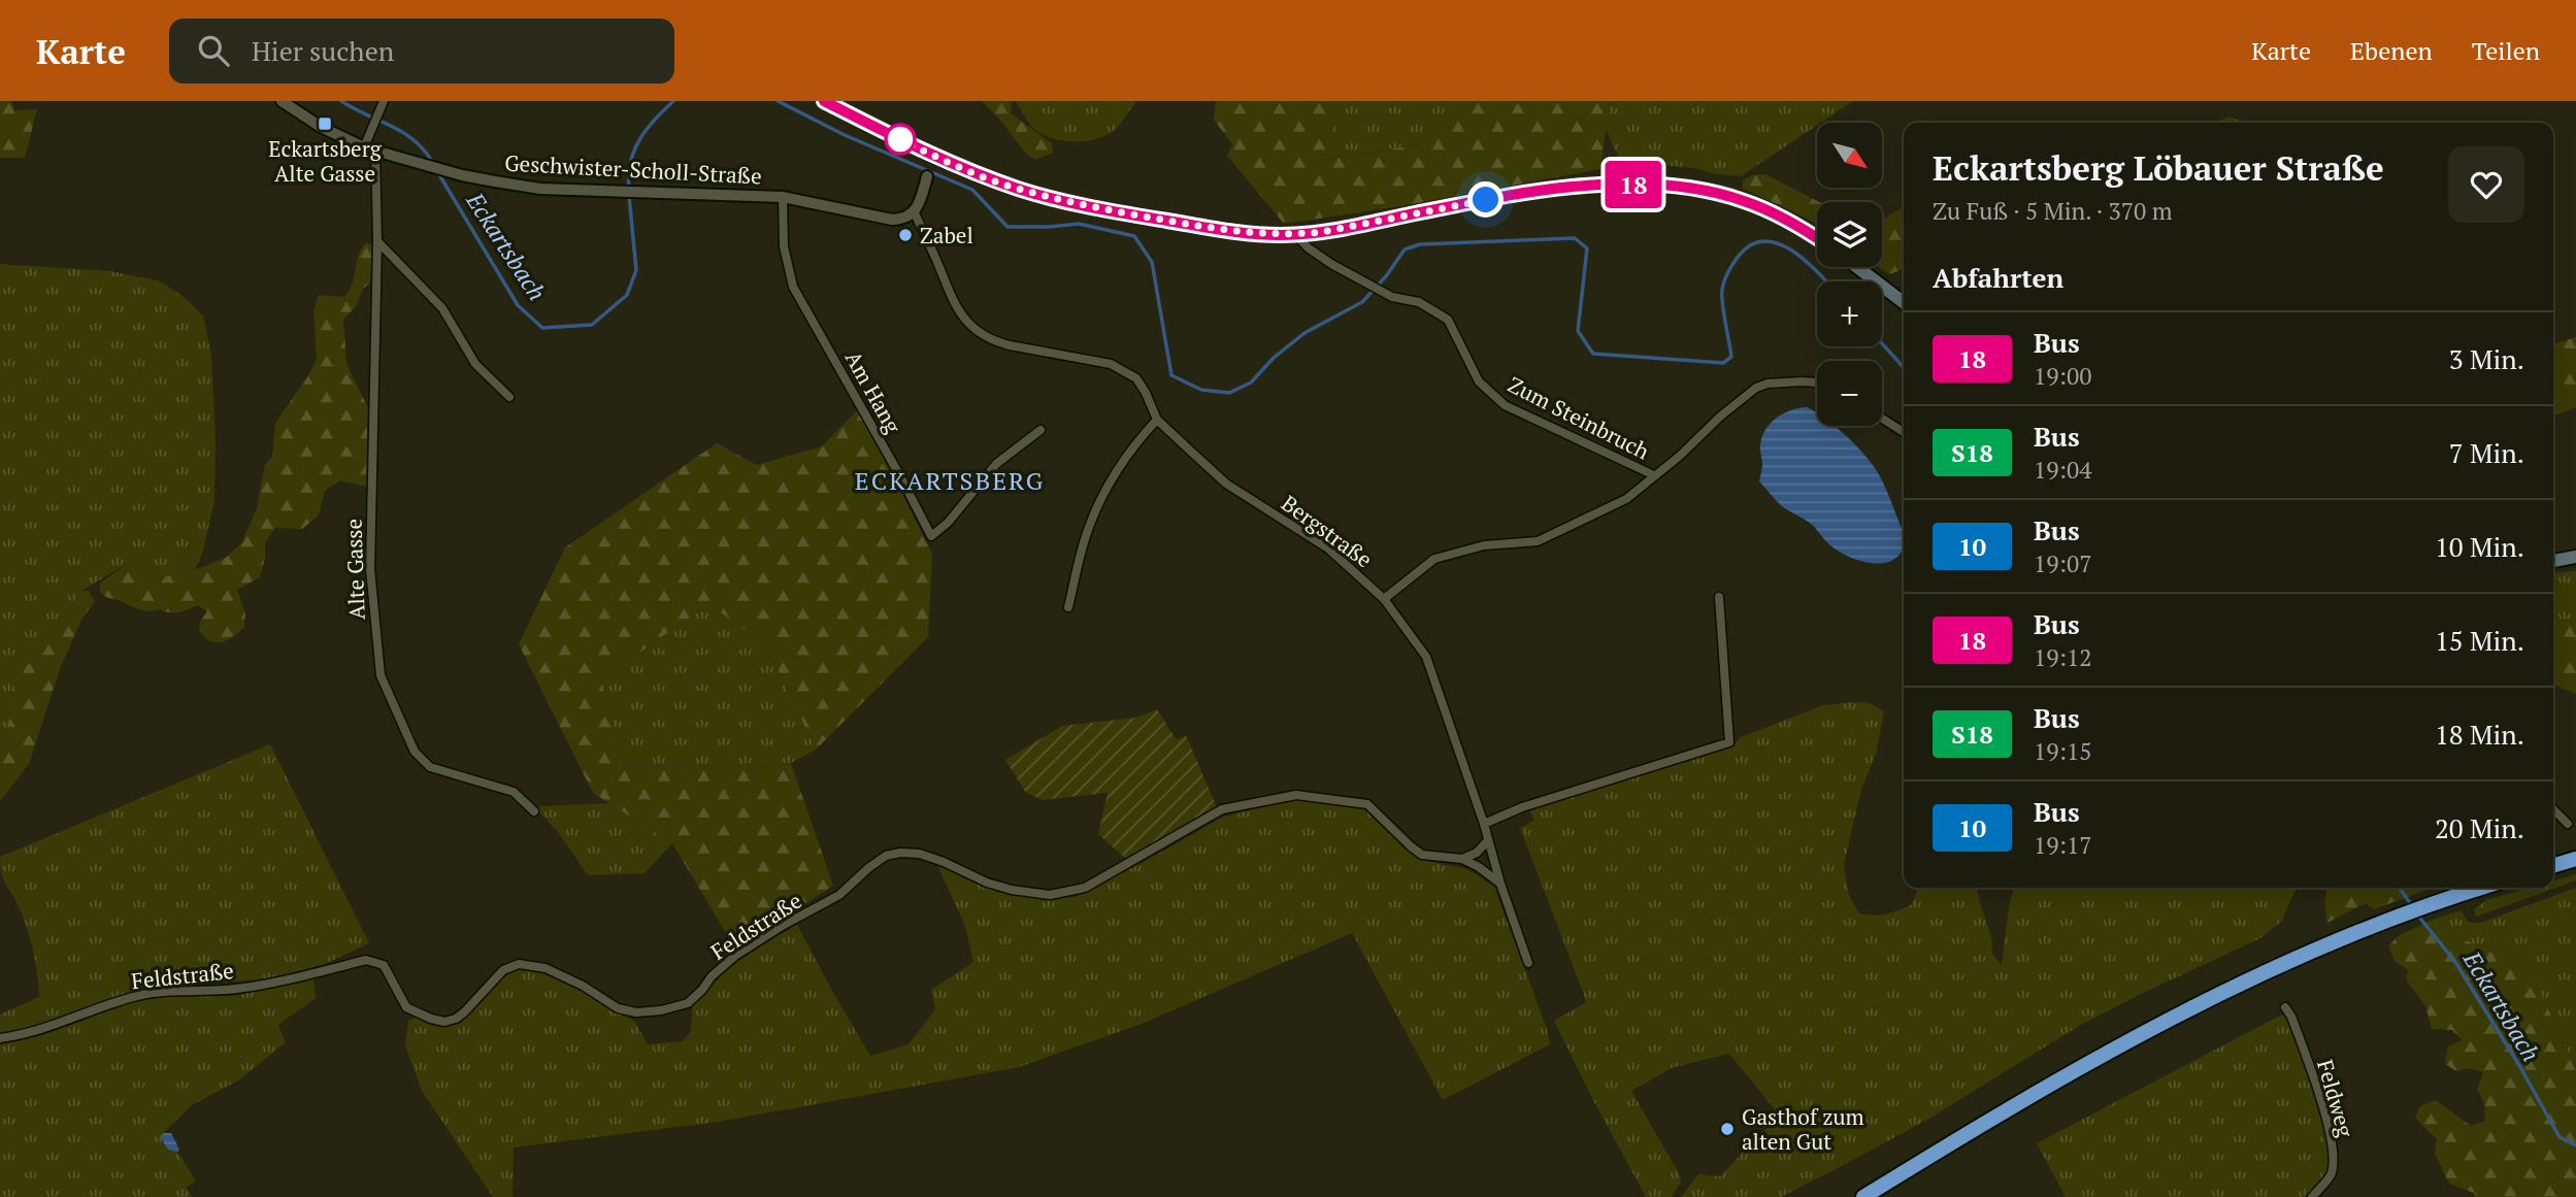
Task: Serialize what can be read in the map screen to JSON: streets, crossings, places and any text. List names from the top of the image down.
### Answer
{
  "streets": {
    "street": [
      "Geschwister-Scholl-Straße",
      "Am Hang",
      "Zum Steinbruch",
      "Bergstraße",
      "Alte Gasse",
      "Feldstraße",
      "Feldweg"
    ]
  },
  "crossings": [
    ["Geschwister-Scholl-Straße", "Am Hang"],
    ["Geschwister-Scholl-Straße", "Bergstraße"],
    ["Geschwister-Scholl-Straße", "Alte Gasse"],
    ["Zum Steinbruch", "Bergstraße"],
    ["Bergstraße", "Feldstraße"]
  ],
  "districts": ["ECKARTSBERG"],
  "water": ["Eckartsbach"],
  "places": {
    "transit": ["Eckartsberg Alte Gasse"],
    "other": ["Zabel", "Gasthof zum alten Gut"]
  },
  "lines": ["bus line 18"],
  "north": "bottom right",
  "page": {
    "header": "Karte",
    "search": "Hier suchen",
    "nav": ["Karte", "Ebenen", "Teilen"],
    "on_map": "18",
    "map_buttons": ["+", "−"],
    "heading": [
      ["Eckartsberg Löbauer Straße", "Zu Fuß · 5 Min. · 370 m"],
      "Abfahrten"
    ],
    "list": [
      {
        "mark": "18",
        "name": "Bus",
        "note": "19:00",
        "value": "3 Min."
      },
      {
        "mark": "S18",
        "name": "Bus",
        "note": "19:04",
        "value": "7 Min."
      },
      {
        "mark": "10",
        "name": "Bus",
        "note": "19:07",
        "value": "10 Min."
      },
      {
        "mark": "18",
        "name": "Bus",
        "note": "19:12",
        "value": "15 Min."
      },
      {
        "mark": "S18",
        "name": "Bus",
        "note": "19:15",
        "value": "18 Min."
      },
      {
        "mark": "10",
        "name": "Bus",
        "note": "19:17",
        "value": "20 Min."
      }
    ]
  }
}
